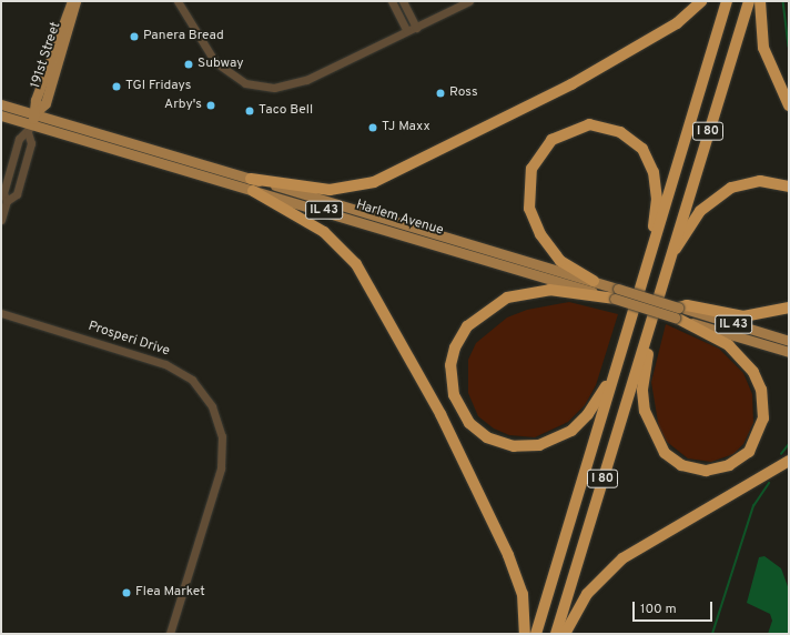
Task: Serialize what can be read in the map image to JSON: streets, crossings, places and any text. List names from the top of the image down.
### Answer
{
  "streets": {
    "highway": ["I 80"],
    "main road": ["191st Street", "IL 43", "Harlem Avenue"],
    "street": ["Prosperi Drive"]
  },
  "crossings": [
    ["191st Street", "Harlem Avenue"]
  ],
  "places": [
    "Panera Bread",
    "Subway",
    "TGI Fridays",
    "Ross",
    "Arby's",
    "Taco Bell",
    "TJ Maxx",
    "Flea Market"
  ],
  "scale_bar": "100 m"
}
